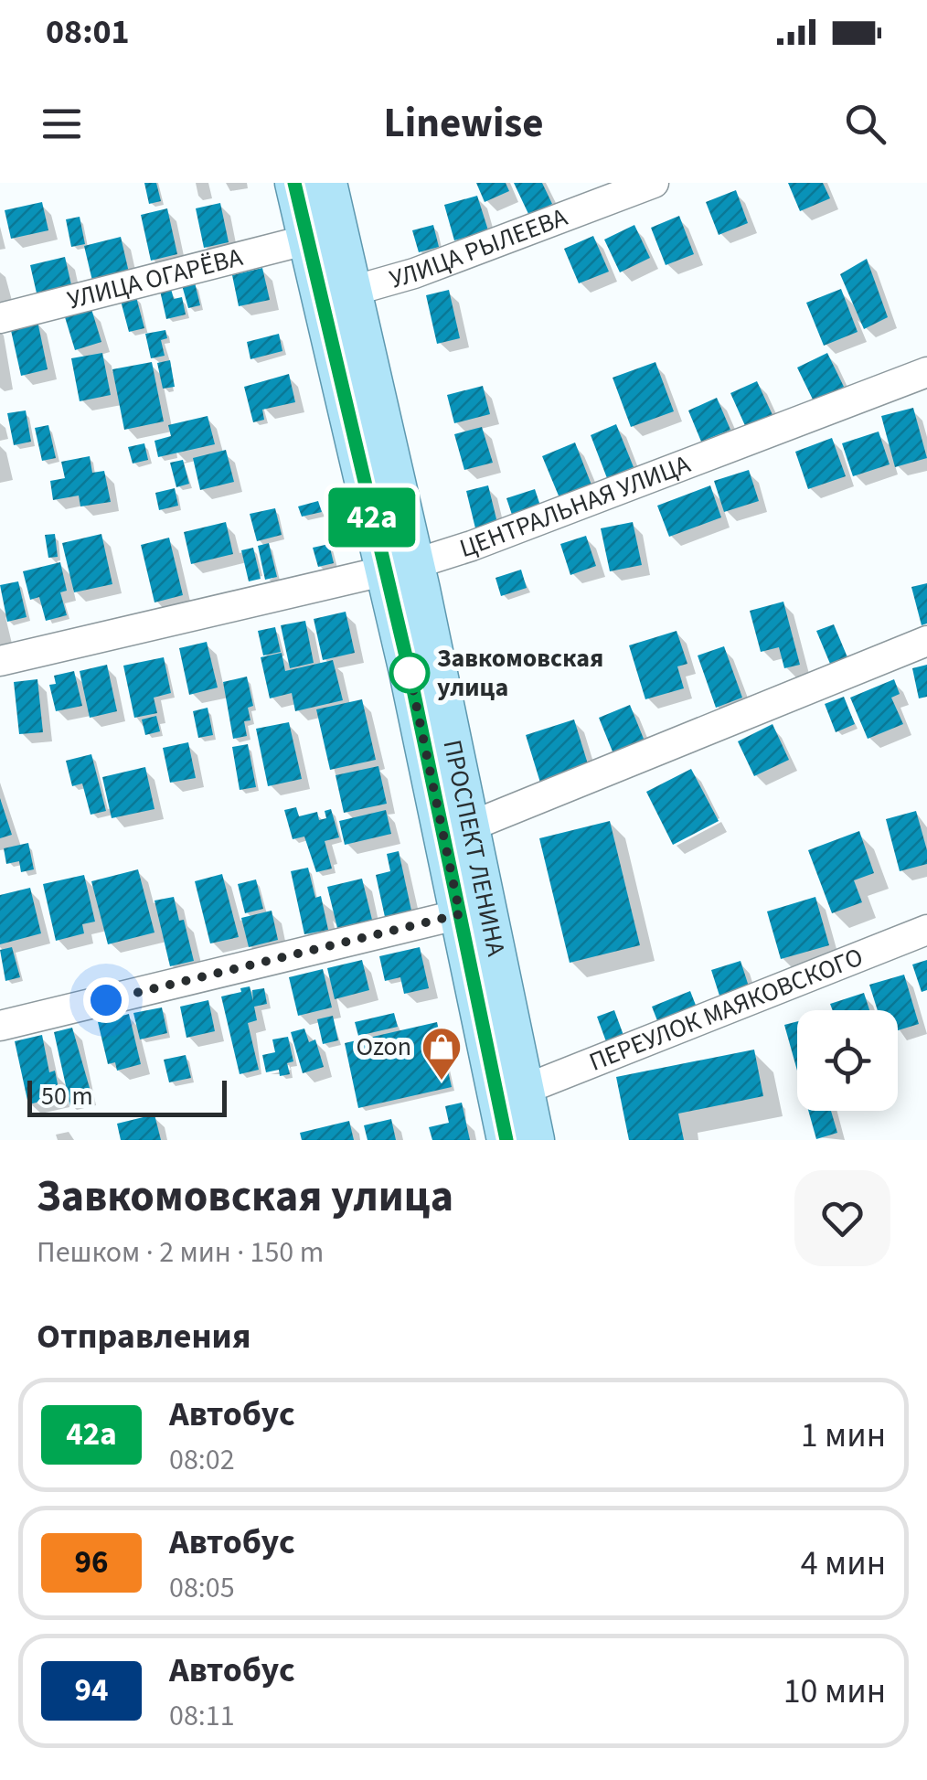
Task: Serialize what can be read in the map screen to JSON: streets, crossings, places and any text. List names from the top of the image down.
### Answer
{
  "streets": {
    "main road": ["ПРОСПЕКТ ЛЕНИНА"],
    "street": [
      "УЛИЦА РЫЛЕЕВА",
      "УЛИЦА ОГАРЁВА",
      "ЦЕНТРАЛЬНАЯ УЛИЦА",
      "ПЕРЕУЛОК МАЯКОВСКОГО"
    ]
  },
  "crossings": [
    ["УЛИЦА РЫЛЕЕВА", "ПРОСПЕКТ ЛЕНИНА"],
    ["УЛИЦА ОГАРЁВА", "ПРОСПЕКТ ЛЕНИНА"],
    ["ЦЕНТРАЛЬНАЯ УЛИЦА", "ПРОСПЕКТ ЛЕНИНА"],
    ["ПРОСПЕКТ ЛЕНИНА", "ПЕРЕУЛОК МАЯКОВСКОГО"]
  ],
  "places": {
    "other": ["Завкомовская улица"],
    "shop": ["Ozon"]
  },
  "lines": ["bus line 42a"],
  "scale_bar": "50 m",
  "page": {
    "status": "08:01",
    "header": "Linewise",
    "on_map": "42a",
    "scale": "50 m",
    "heading": [
      ["Завкомовская улица", "Пешком · 2 мин · 150 m"],
      "Отправления"
    ],
    "list": [
      {
        "mark": "42a",
        "name": "Автобус",
        "note": "08:02",
        "value": "1 мин"
      },
      {
        "mark": "96",
        "name": "Автобус",
        "note": "08:05",
        "value": "4 мин"
      },
      {
        "mark": "94",
        "name": "Автобус",
        "note": "08:11",
        "value": "10 мин"
      }
    ]
  }
}
